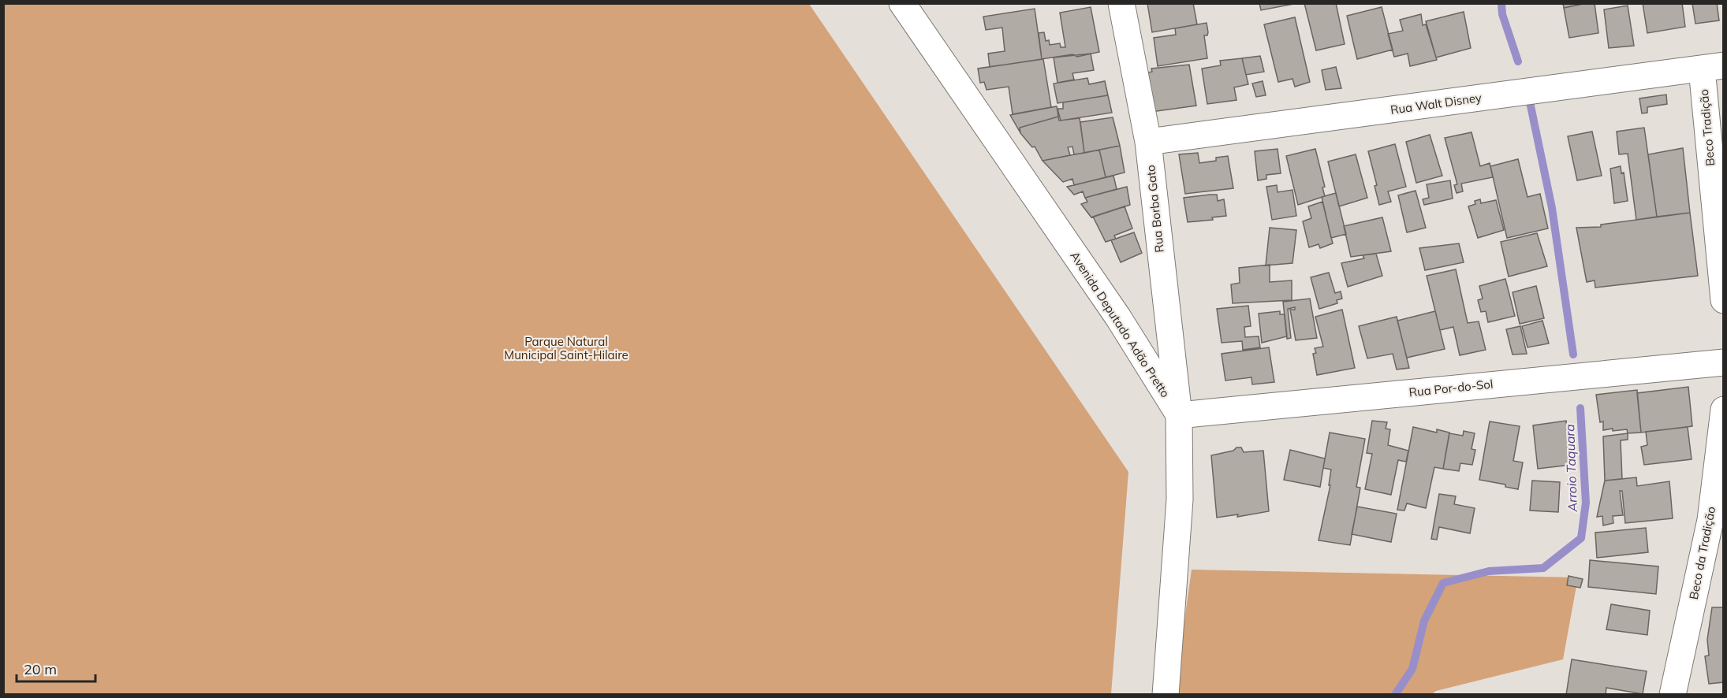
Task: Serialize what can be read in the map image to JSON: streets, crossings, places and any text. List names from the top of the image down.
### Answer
{
  "streets": {
    "street": [
      "Rua Walt Disney",
      "Beco Tradição",
      "Rua Borba Gato",
      "Avenida Deputado Adão Pretto",
      "Rua Por-do-Sol",
      "Beco da Tradição"
    ]
  },
  "crossings": [
    ["Rua Walt Disney", "Beco Tradição"],
    ["Rua Walt Disney", "Rua Borba Gato"],
    ["Rua Borba Gato", "Avenida Deputado Adão Pretto"],
    ["Rua Borba Gato", "Rua Por-do-Sol"],
    ["Avenida Deputado Adão Pretto", "Rua Por-do-Sol"]
  ],
  "water": ["Arroio Taquara"],
  "parks": ["Parque Natural Municipal Saint-Hilaire"],
  "scale_bar": "20 m"
}
